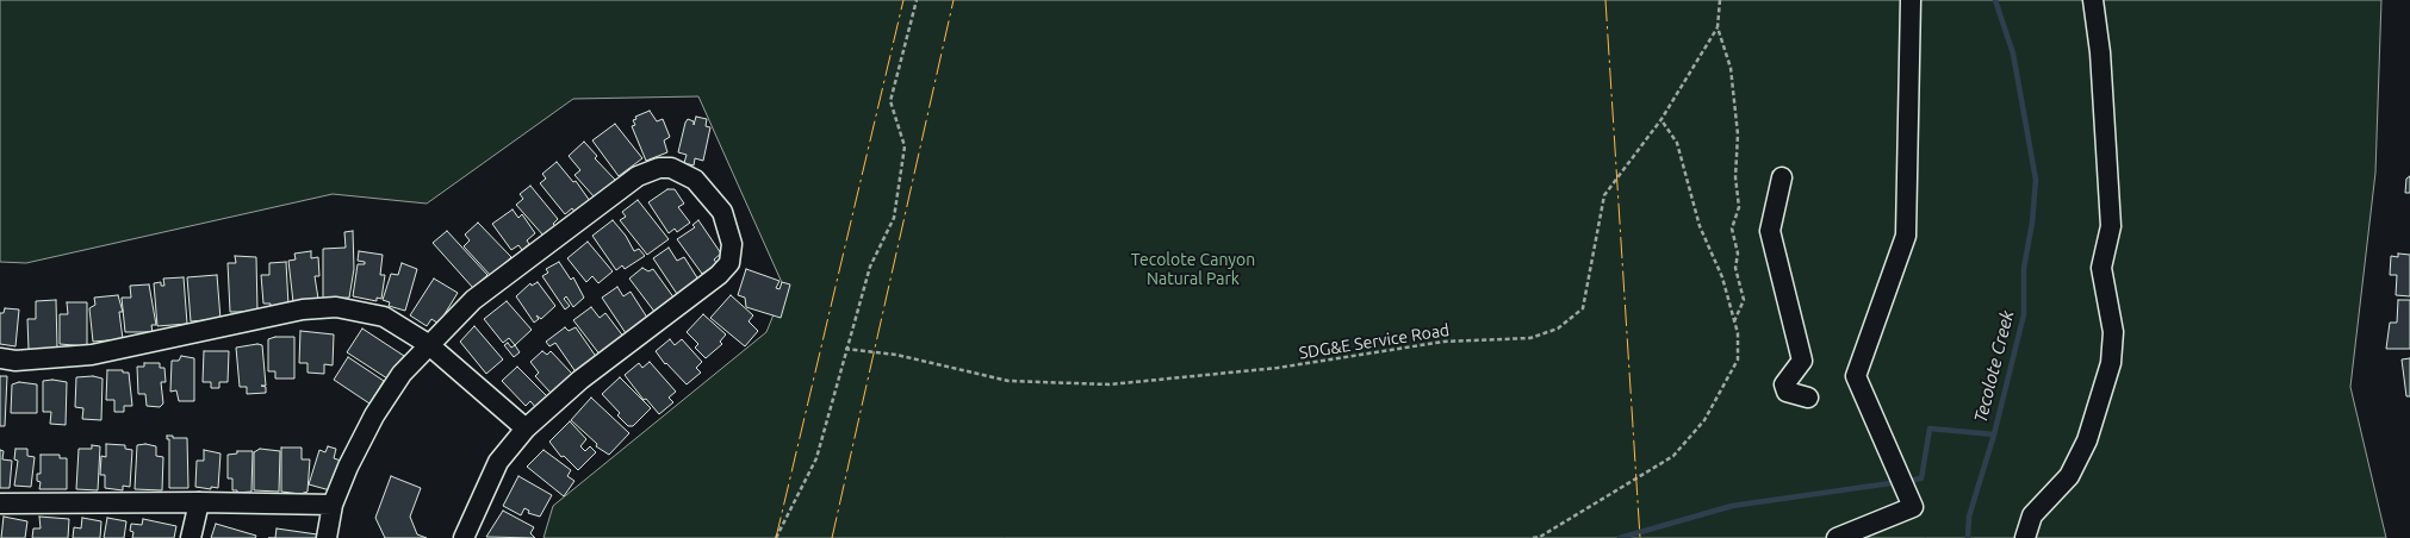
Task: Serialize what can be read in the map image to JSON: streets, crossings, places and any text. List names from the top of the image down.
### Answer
{
  "streets": {
    "path": ["SDG&E Service Road"]
  },
  "water": ["Tecolote Creek"],
  "parks": ["Tecolote Canyon Natural Park"]
}
